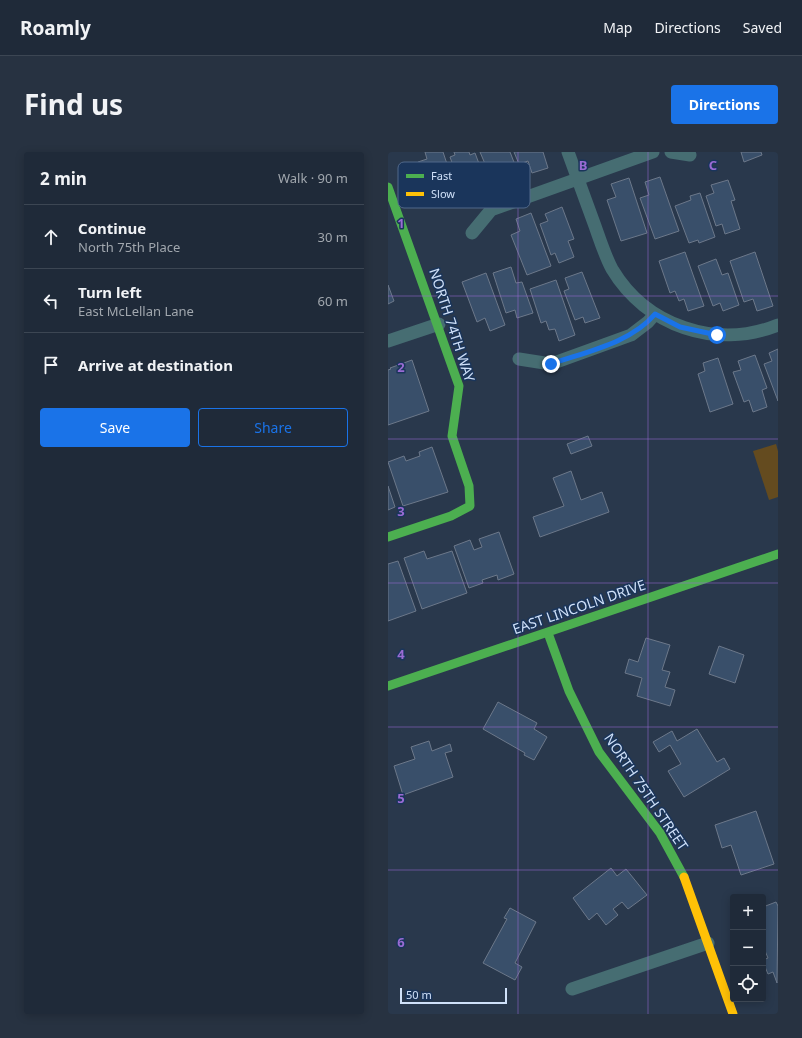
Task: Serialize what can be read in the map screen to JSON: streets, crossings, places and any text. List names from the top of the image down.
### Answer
{
  "streets": {
    "street": ["NORTH 74TH WAY", "EAST LINCOLN DRIVE", "NORTH 75TH STREET"]
  },
  "crossings": [
    ["EAST LINCOLN DRIVE", "NORTH 75TH STREET"]
  ],
  "legend": ["Fast", "Slow"],
  "scale_bar": "50 m",
  "page": {
    "header": "Roamly",
    "nav": ["Map", "Directions", "Saved"],
    "title": "Find us",
    "buttons": [
      "Directions",
      ["Save", "Share"]
    ],
    "heading": ["2 min", "Walk · 90 m"],
    "list": [
      ["Continue", "North 75th Place", "30 m"],
      ["Turn left", "East McLellan Lane", "60 m"],
      "Arrive at destination"
    ],
    "map_buttons": ["+", "−"],
    "scale": "50 m"
  },
  "grid": {
    "columns": ["B", "C"],
    "rows": [
      "1",
      "2",
      "3",
      "4",
      "5",
      "6"
    ]
  }
}
